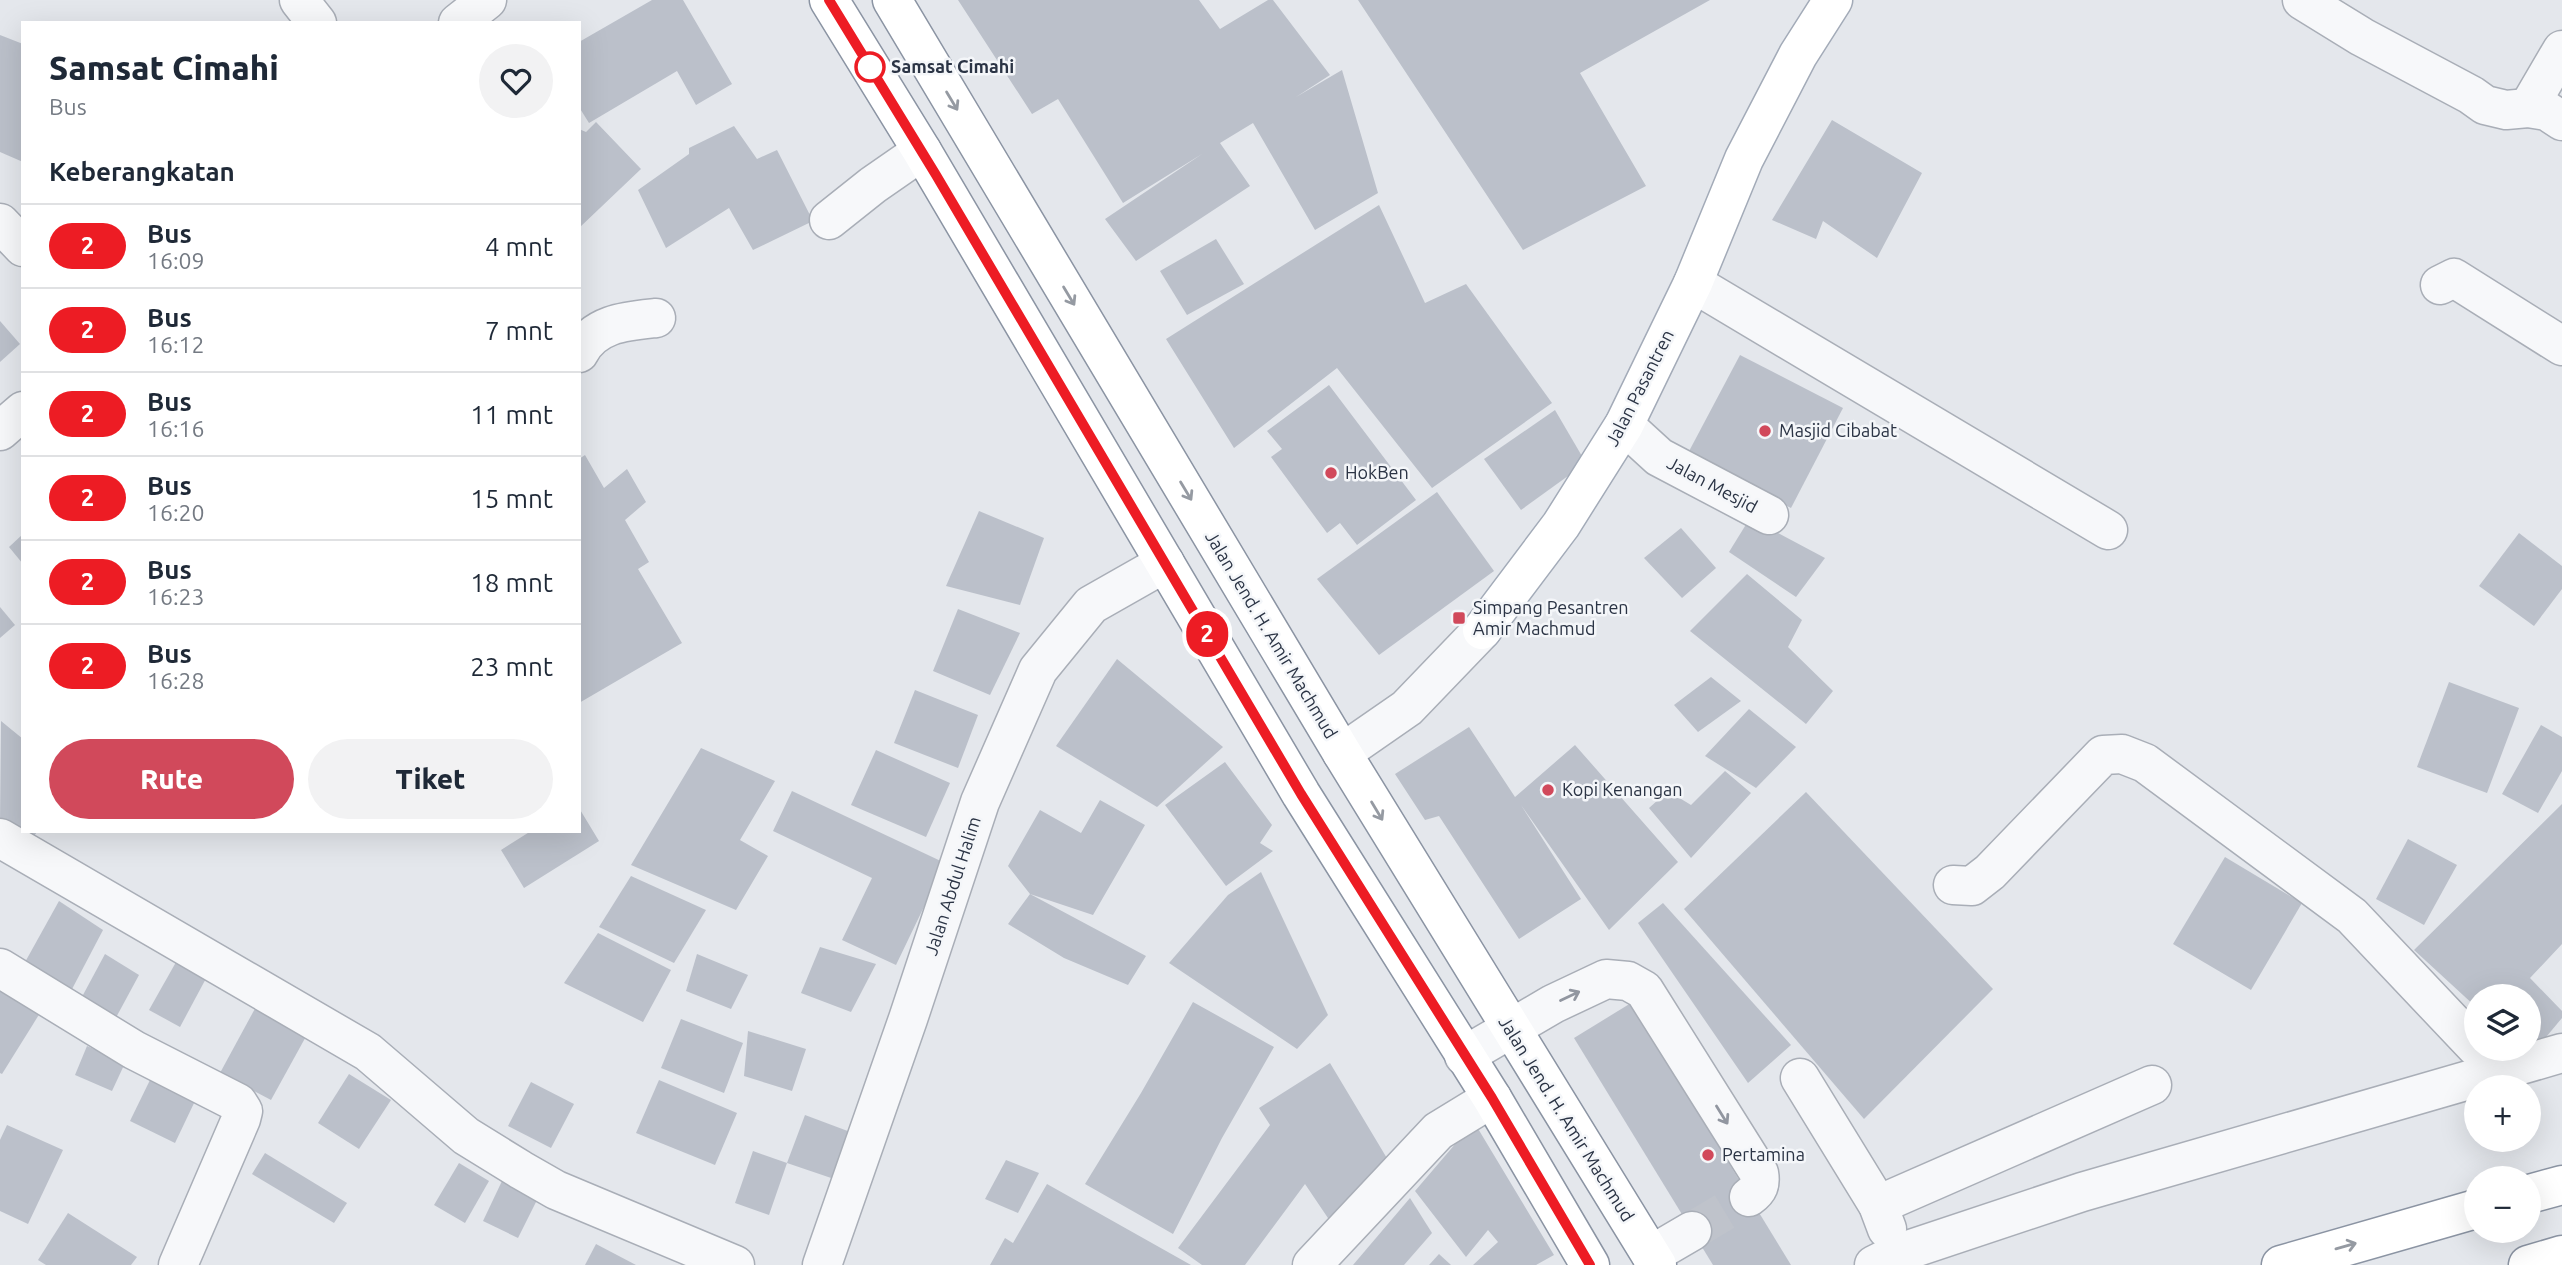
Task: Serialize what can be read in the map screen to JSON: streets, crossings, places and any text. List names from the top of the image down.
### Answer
{
  "streets": {
    "main road": ["Jalan Pasantren", "Jalan Jend. H. Amir Machmud"],
    "street": ["Jalan Mesjid", "Jalan Abdul Halim"]
  },
  "crossings": [
    ["Jalan Pasantren", "Jalan Mesjid"],
    ["Jalan Pasantren", "Jalan Jend. H. Amir Machmud"]
  ],
  "places": {
    "other": [
      "Samsat Cimahi",
      "Masjid Cibabat",
      "HokBen",
      "Kopi Kenangan",
      "Pertamina"
    ],
    "transit": ["Simpang Pesantren Amir Machmud"]
  },
  "lines": ["bus line 2"],
  "page": {
    "on_map": "2",
    "heading": [
      ["Samsat Cimahi", "Bus"],
      "Keberangkatan"
    ],
    "list": [
      {
        "mark": "2",
        "name": "Bus",
        "note": "16:09",
        "value": "4 mnt"
      },
      {
        "mark": "2",
        "name": "Bus",
        "note": "16:12",
        "value": "7 mnt"
      },
      {
        "mark": "2",
        "name": "Bus",
        "note": "16:16",
        "value": "11 mnt"
      },
      {
        "mark": "2",
        "name": "Bus",
        "note": "16:20",
        "value": "15 mnt"
      },
      {
        "mark": "2",
        "name": "Bus",
        "note": "16:23",
        "value": "18 mnt"
      },
      {
        "mark": "2",
        "name": "Bus",
        "note": "16:28",
        "value": "23 mnt"
      }
    ],
    "buttons": ["Rute", "Tiket"],
    "map_buttons": ["+", "−"]
  }
}
